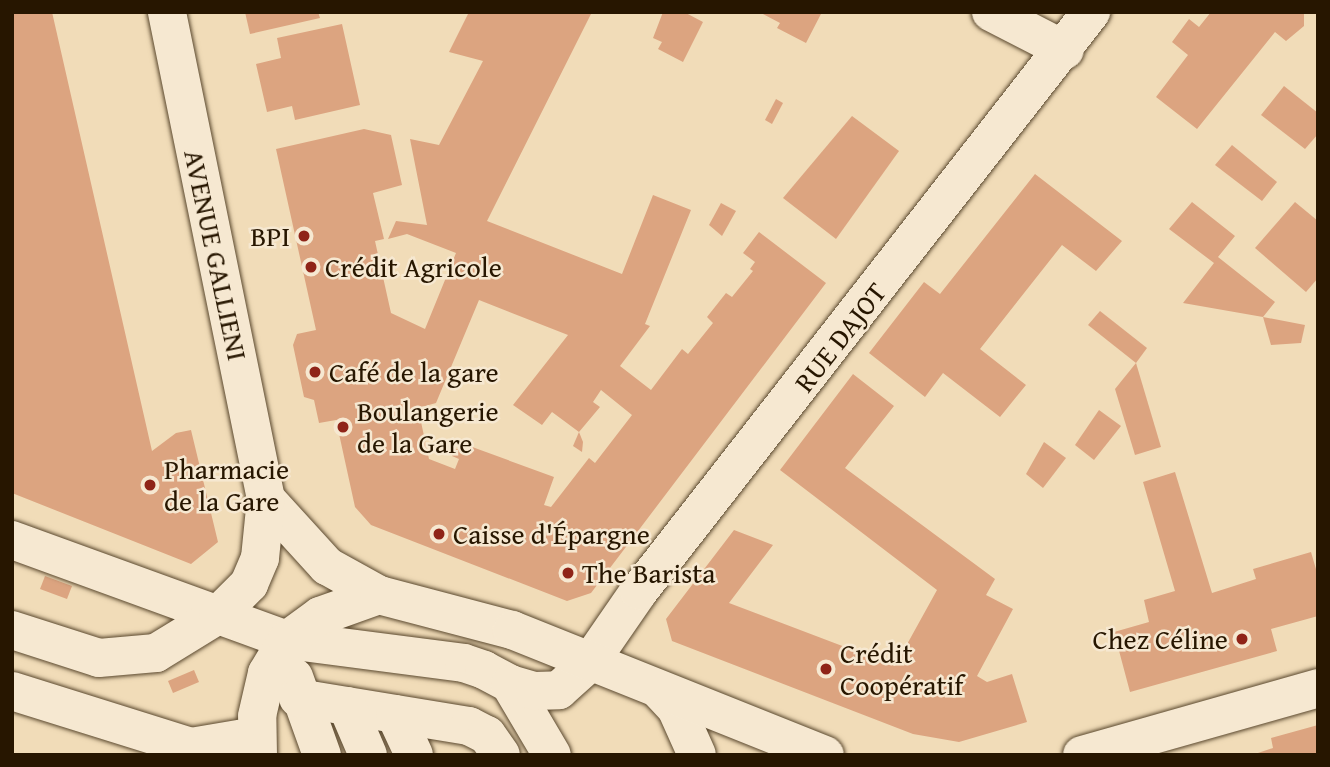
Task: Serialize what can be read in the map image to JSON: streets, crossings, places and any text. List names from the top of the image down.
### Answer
{
  "streets": {
    "street": ["AVENUE GALLIENI", "RUE DAJOT"]
  },
  "crossings": [
    ["AVENUE GALLIENI", "RUE DAJOT"]
  ],
  "places": [
    "BPI",
    "Crédit Agricole",
    "Café de la gare",
    "Boulangerie de la Gare",
    "Pharmacie de la Gare",
    "Caisse d'Épargne",
    "The Barista",
    "Chez Céline",
    "Crédit Coopératif"
  ]
}
